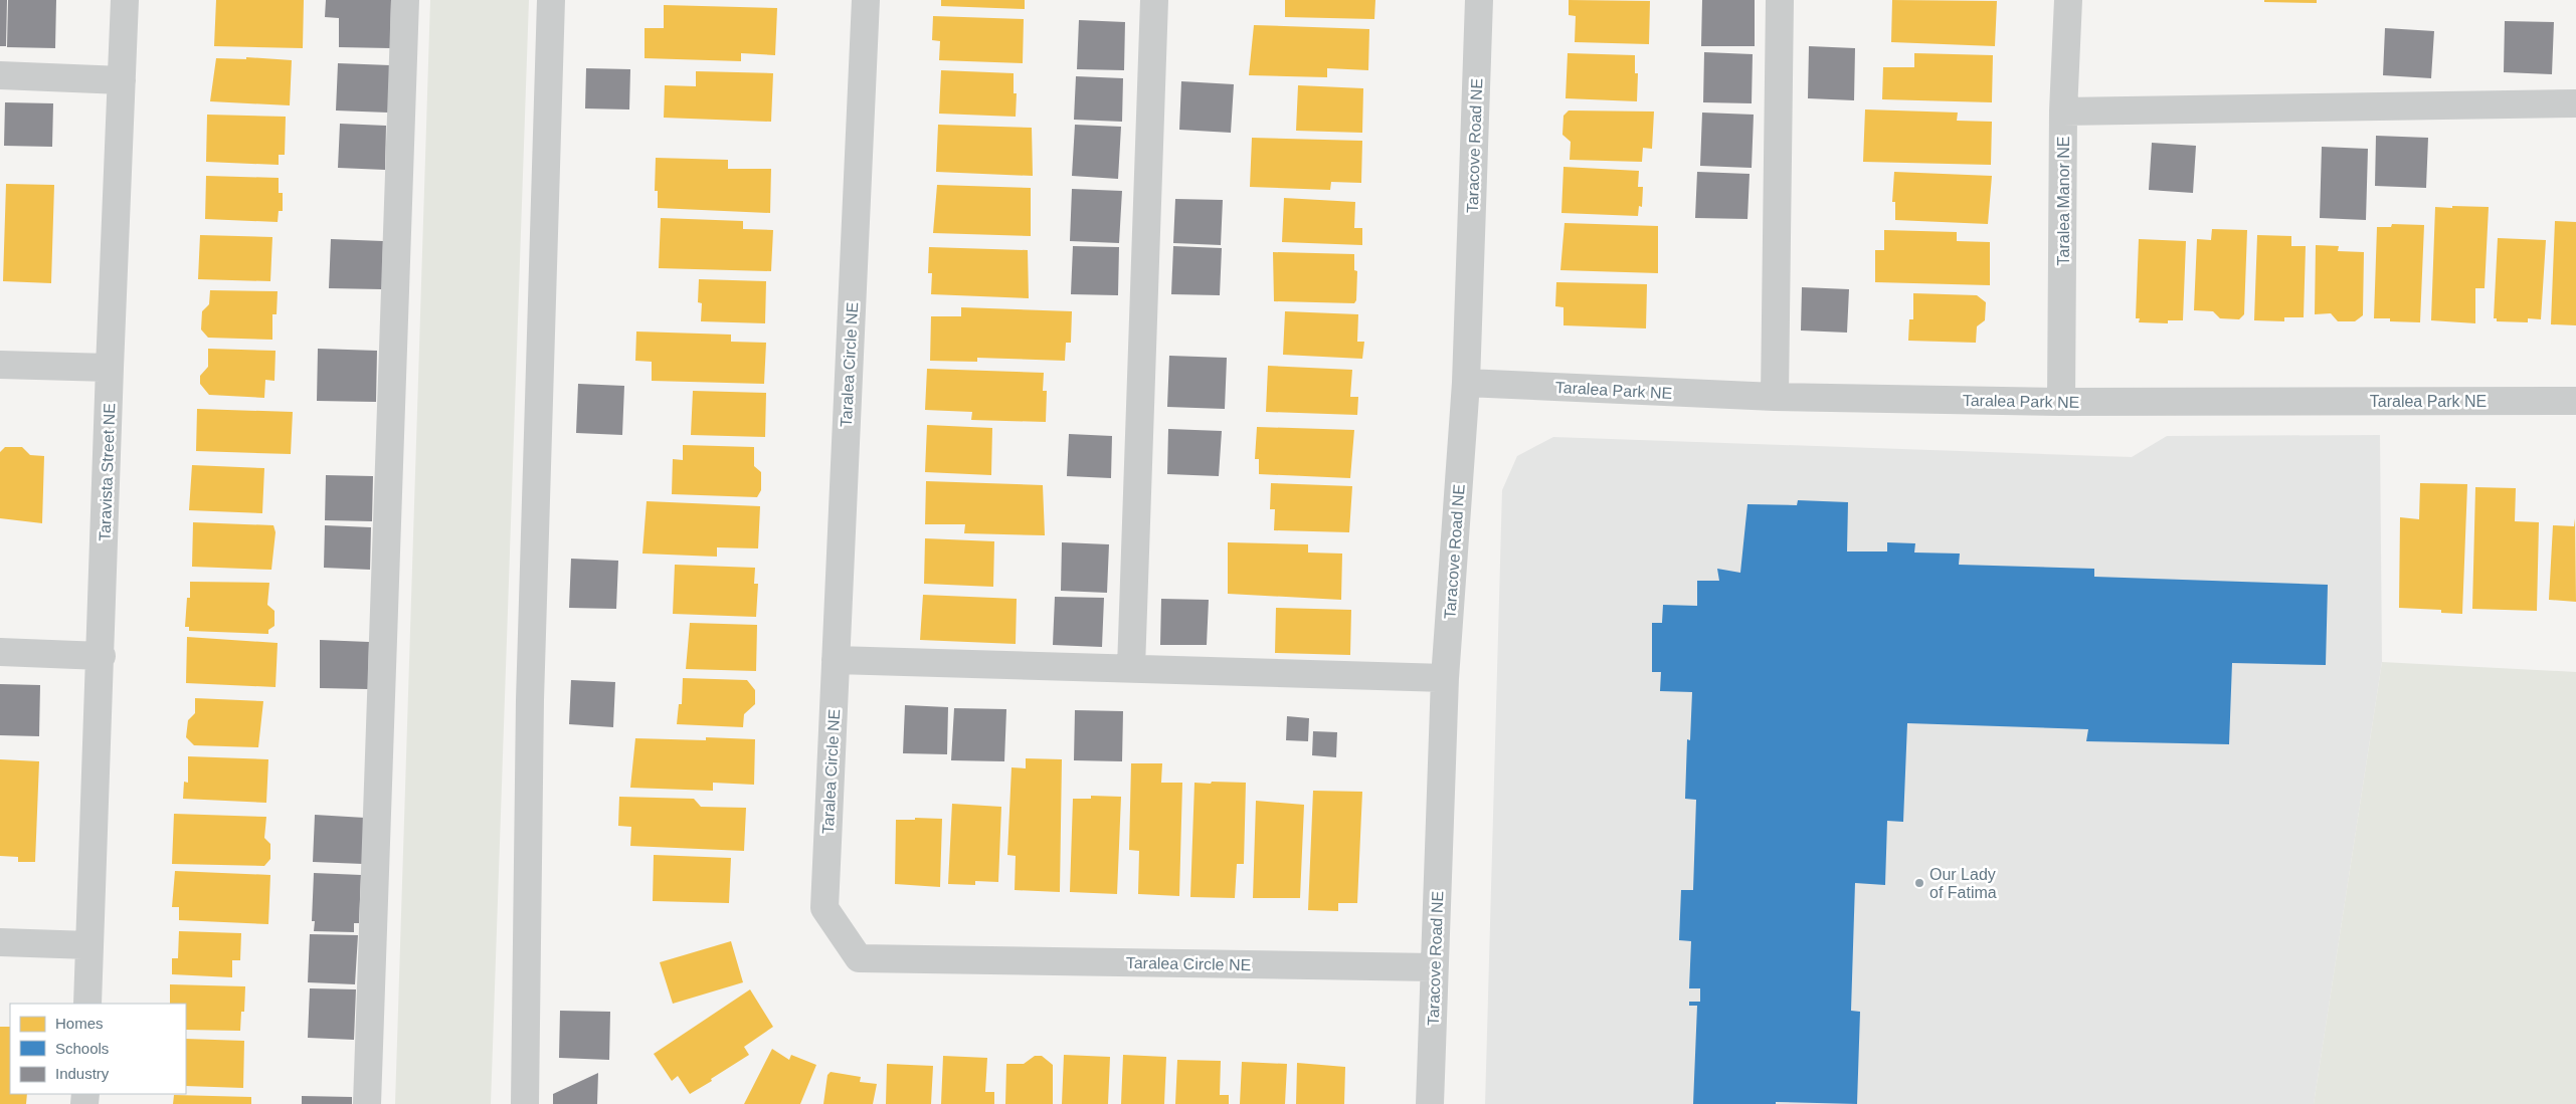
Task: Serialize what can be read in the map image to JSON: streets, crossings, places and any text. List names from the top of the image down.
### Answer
{
  "streets": {
    "street": [
      "Taracove Road NE",
      "Taralea Manor NE",
      "Taralea Circle NE",
      "Taralea Park NE",
      "Taravista Street NE"
    ]
  },
  "crossings": [
    ["Taracove Road NE", "Taralea Circle NE"],
    ["Taracove Road NE", "Taralea Park NE"],
    ["Taralea Manor NE", "Taralea Park NE"]
  ],
  "places": ["Our Lady of Fatima"],
  "legend": ["Homes", "Schools", "Industry"]
}
